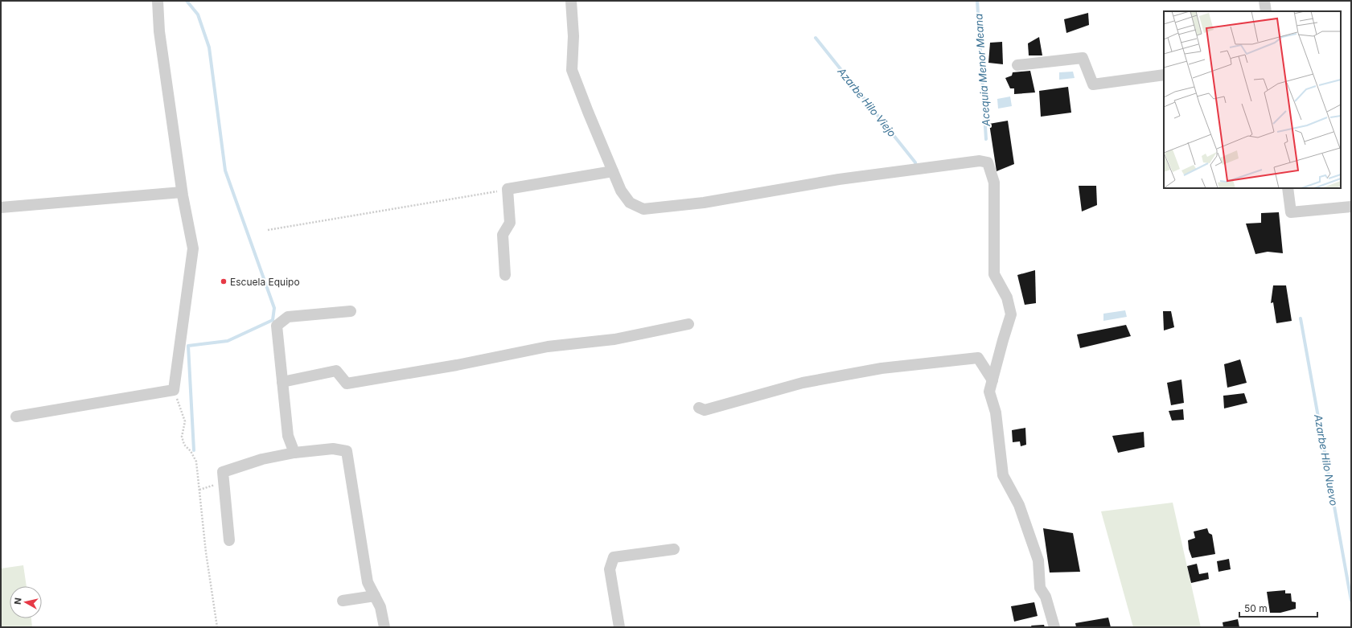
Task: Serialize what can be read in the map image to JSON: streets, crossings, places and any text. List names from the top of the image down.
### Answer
{
  "water": ["Acequia Menor Meana", "Azarbe Hilo Viejo", "Azarbe Hilo Nuevo"],
  "places": ["Escuela Equipo"],
  "scale_bar": "50 m",
  "north": "left"
}
